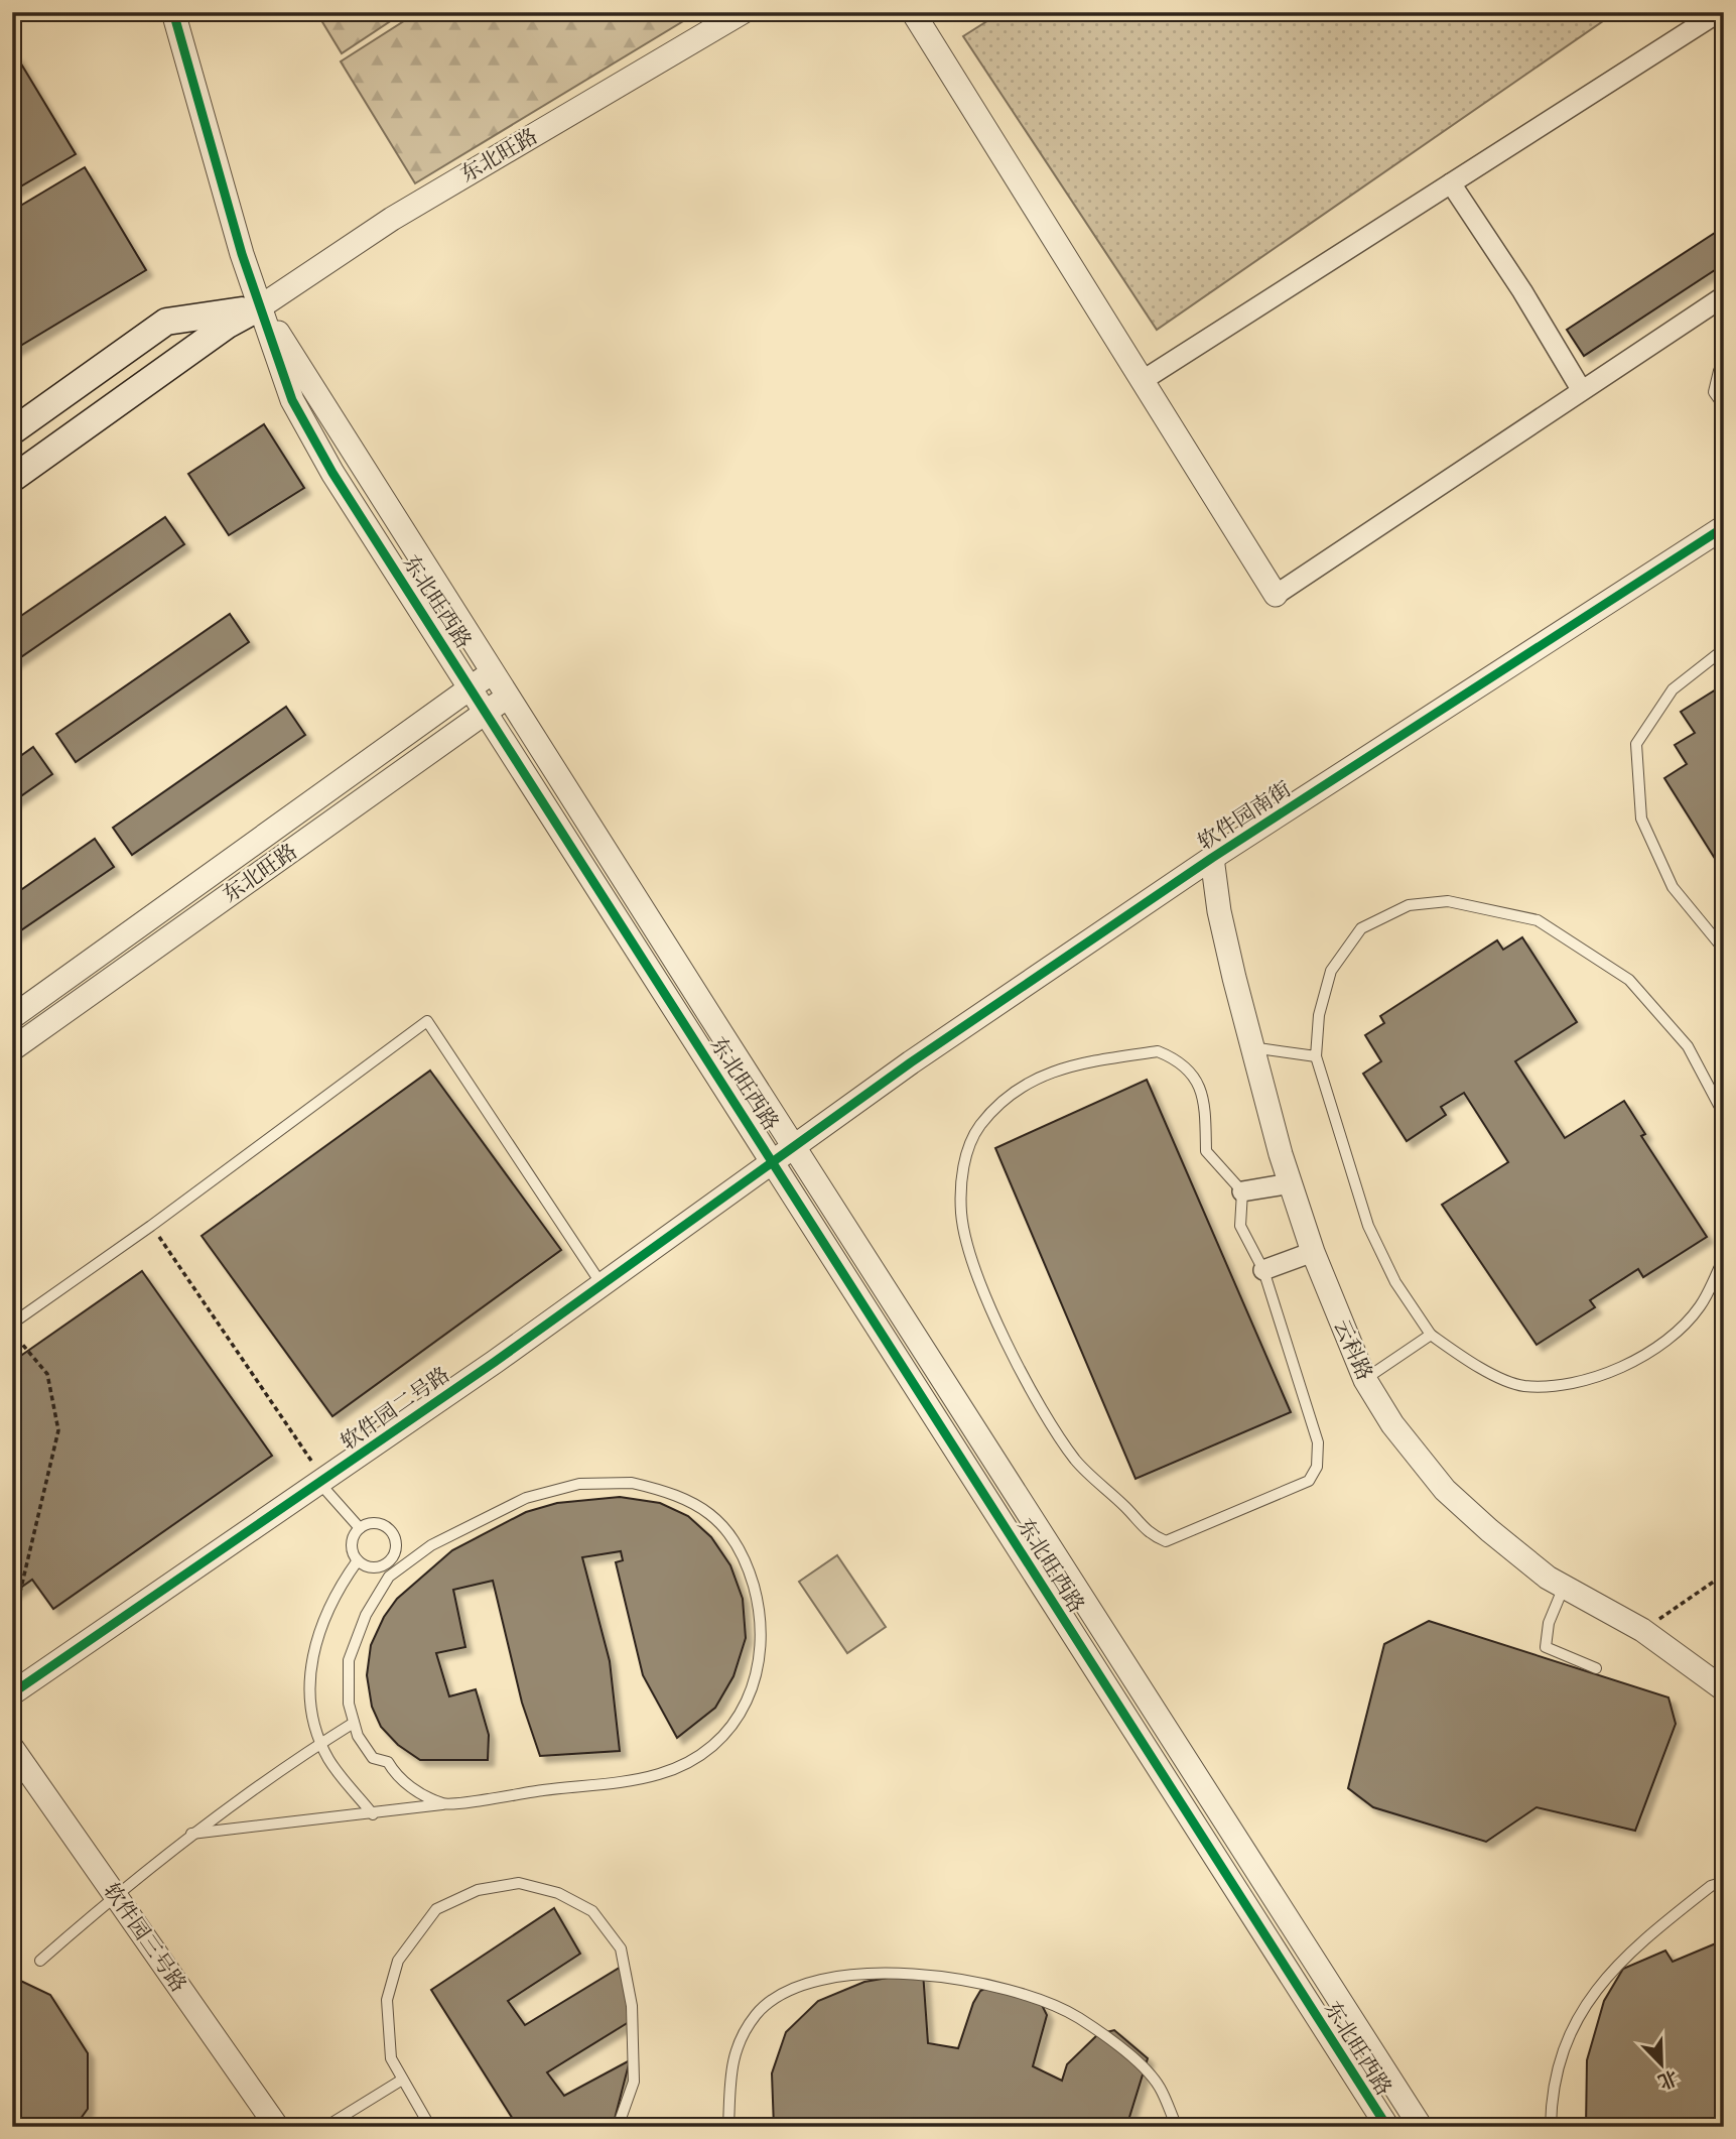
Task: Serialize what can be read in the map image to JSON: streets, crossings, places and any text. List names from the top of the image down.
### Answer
{
  "streets": {
    "main road": ["东北旺路"],
    "street": [
      "东北旺西路",
      "软件园南街",
      "云科路",
      "软件园二号路",
      "软件园三号路"
    ]
  },
  "crossings": [
    ["东北旺路", "东北旺西路"],
    ["东北旺西路", "软件园南街"],
    ["东北旺西路", "软件园二号路"],
    ["软件园南街", "云科路"],
    ["软件园南街", "软件园二号路"]
  ],
  "north": "bottom right"
}
